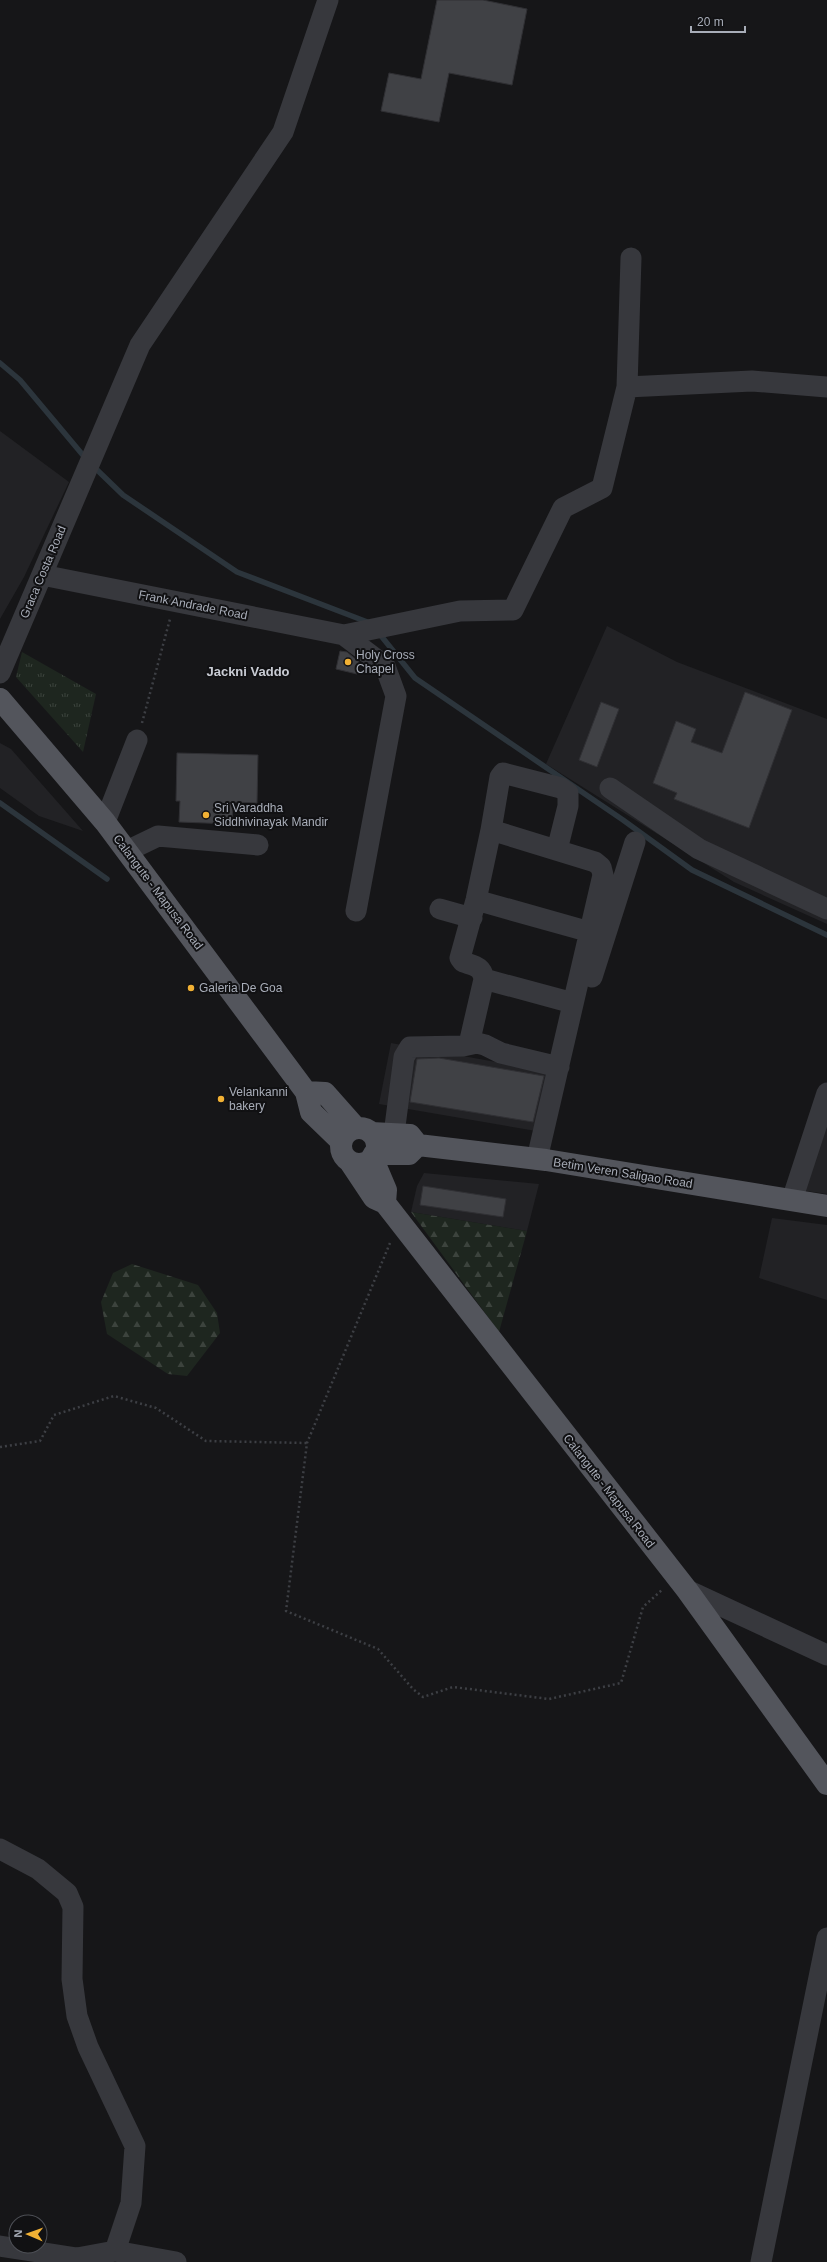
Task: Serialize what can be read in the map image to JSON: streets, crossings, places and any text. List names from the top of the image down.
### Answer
{
  "streets": {
    "main road": ["Calangute - Mapusa Road", "Betim Veren Saligao Road"],
    "street": ["Graca Costa Road", "Frank Andrade Road"]
  },
  "crossings": [
    ["Graca Costa Road", "Frank Andrade Road"],
    ["Calangute - Mapusa Road", "Betim Veren Saligao Road"]
  ],
  "districts": ["Jackni Vaddo"],
  "places": [
    "Holy Cross Chapel",
    "Sri Varaddha Siddhivinayak Mandir",
    "Galeria De Goa",
    "Velankanni bakery"
  ],
  "scale_bar": "20 m",
  "north": "left"
}
